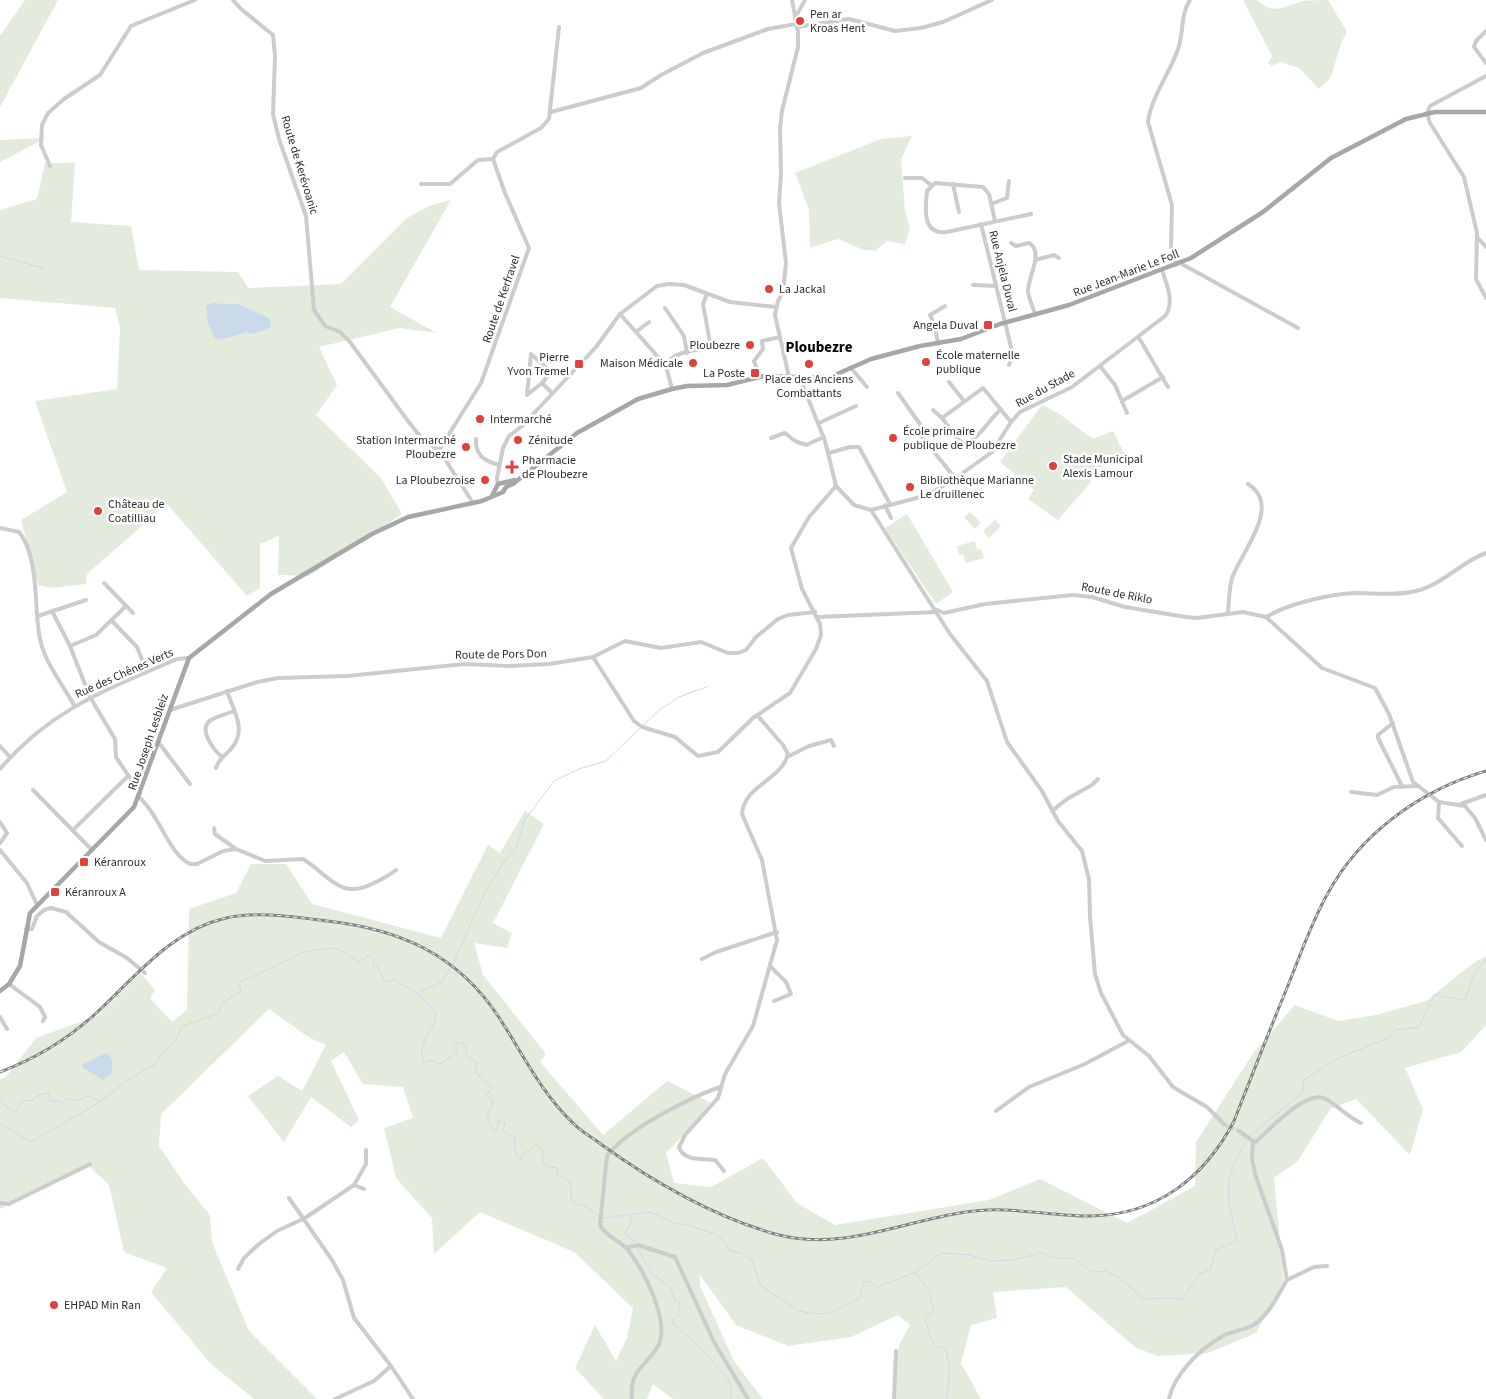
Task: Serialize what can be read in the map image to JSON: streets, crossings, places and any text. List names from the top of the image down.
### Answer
{
  "streets": {
    "main road": ["Rue Jean-Marie Le Foll", "Rue Joseph Lesbleiz"],
    "street": [
      "Route de Kerévoanic",
      "Rue Anjela Duval",
      "Route de Kerfravel",
      "Rue du Stade",
      "Route de Riklo",
      "Route de Pors Don",
      "Rue des Chênes Verts"
    ]
  },
  "crossings": [
    ["Route de Kerévoanic", "Route de Kerfravel"],
    ["Rue Anjela Duval", "Rue Jean-Marie Le Foll"],
    ["Rue Jean-Marie Le Foll", "Rue du Stade"],
    ["Route de Riklo", "Route de Pors Don"],
    ["Route de Pors Don", "Rue Joseph Lesbleiz"],
    ["Rue des Chênes Verts", "Rue Joseph Lesbleiz"]
  ],
  "districts": ["Ploubezre"],
  "places": {
    "other": [
      "Pen ar Kroas Hent",
      "La Jackal",
      "Ploubezre",
      "École maternelle publique",
      "Maison Médicale",
      "Place des Anciens Combattants",
      "Intermarché",
      "École primaire publique de Ploubezre",
      "Zénitude",
      "Station Intermarché Ploubezre",
      "Stade Municipal Alexis Lamour",
      "La Ploubezroise",
      "Bibliothèque Marianne Le druillenec",
      "Château de Coatilliau",
      "EHPAD Min Ran"
    ],
    "transit": [
      "Angela Duval",
      "Pierre Yvon Tremel",
      "La Poste",
      "Kéranroux",
      "Kéranroux A"
    ],
    "health": ["Pharmacie de Ploubezre"]
  }
}
